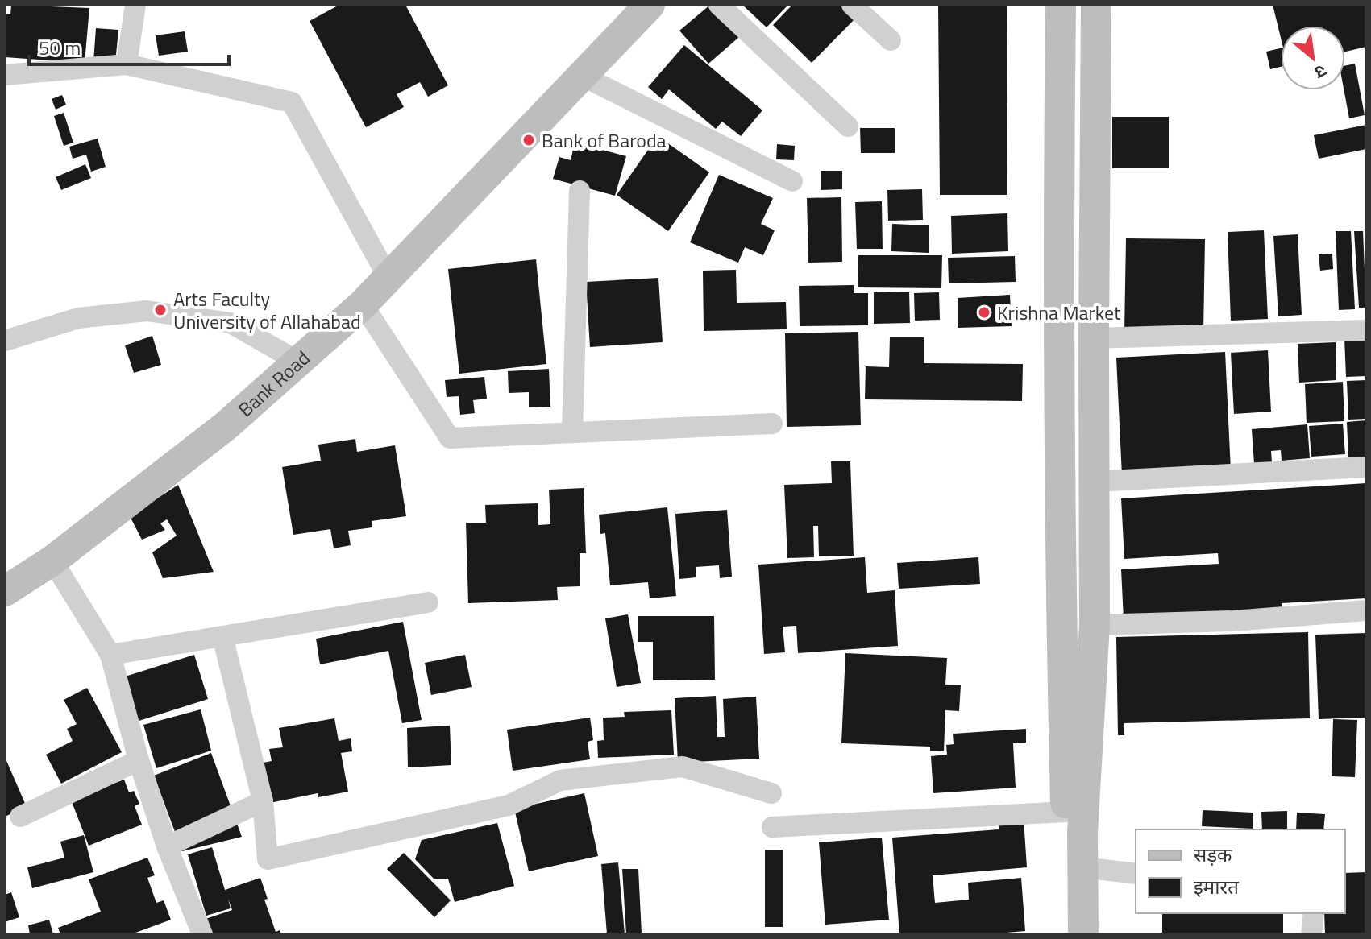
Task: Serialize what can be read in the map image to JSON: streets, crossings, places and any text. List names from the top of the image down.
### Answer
{
  "streets": {
    "main road": ["Bank Road"]
  },
  "places": ["Bank of Baroda", "Arts Faculty University of Allahabad", "Krishna Market"],
  "legend": ["सड़क", "इमारत"],
  "scale_bar": "50 m",
  "north": "bottom right"
}
